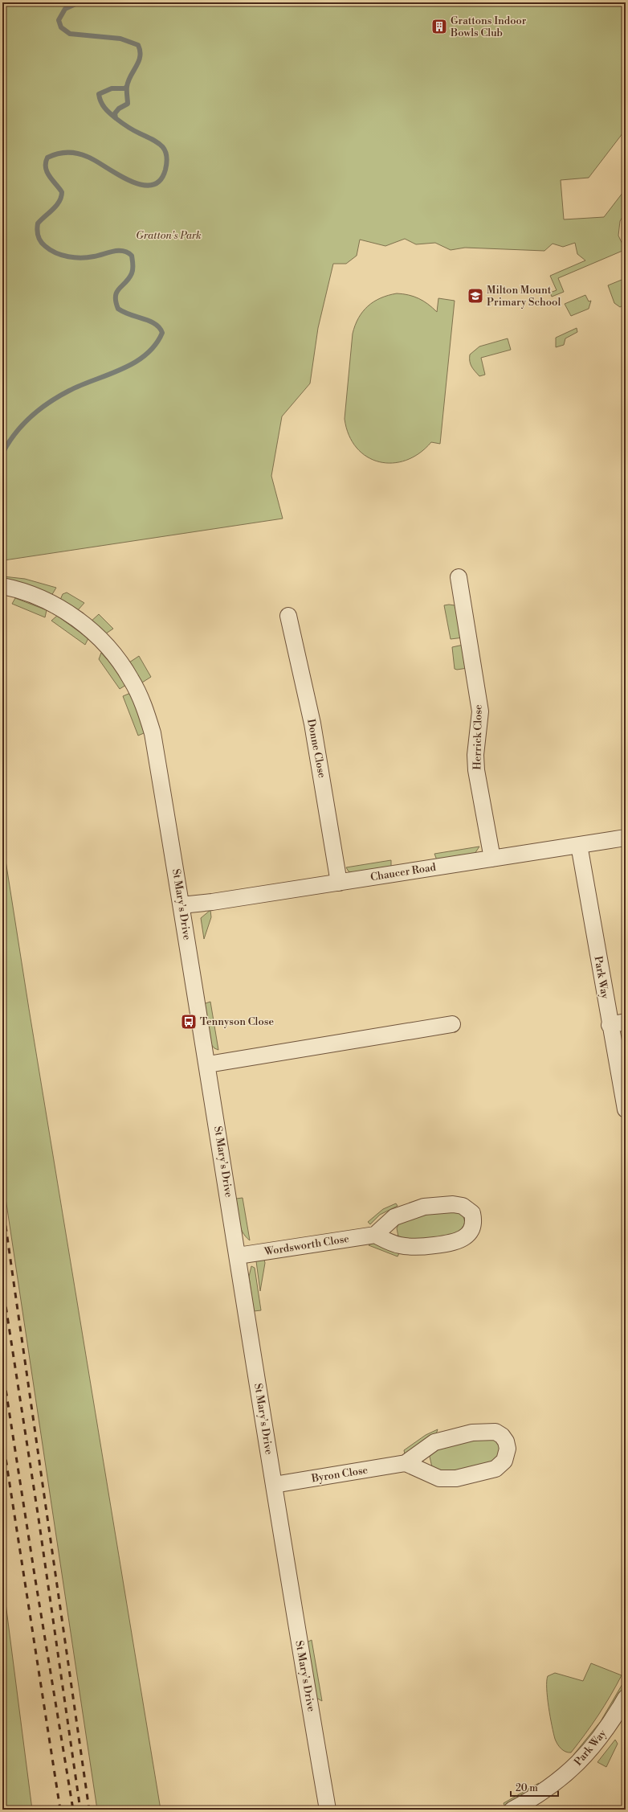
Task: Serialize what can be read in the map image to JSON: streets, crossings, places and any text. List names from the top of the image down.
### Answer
{
  "streets": {
    "street": [
      "Herrick Close",
      "Donne Close",
      "Chaucer Road",
      "St Mary's Drive",
      "Park Way",
      "Wordsworth Close",
      "Byron Close"
    ]
  },
  "crossings": [
    ["Herrick Close", "Chaucer Road"],
    ["Donne Close", "Chaucer Road"],
    ["Chaucer Road", "St Mary's Drive"],
    ["Chaucer Road", "Park Way"],
    ["St Mary's Drive", "Wordsworth Close"],
    ["St Mary's Drive", "Byron Close"]
  ],
  "parks": ["Gratton's Park"],
  "places": {
    "building": ["Grattons Indoor Bowls Club"],
    "school or university": ["Milton Mount Primary School"],
    "bus stop": ["Tennyson Close"]
  },
  "scale_bar": "20 m"
}
